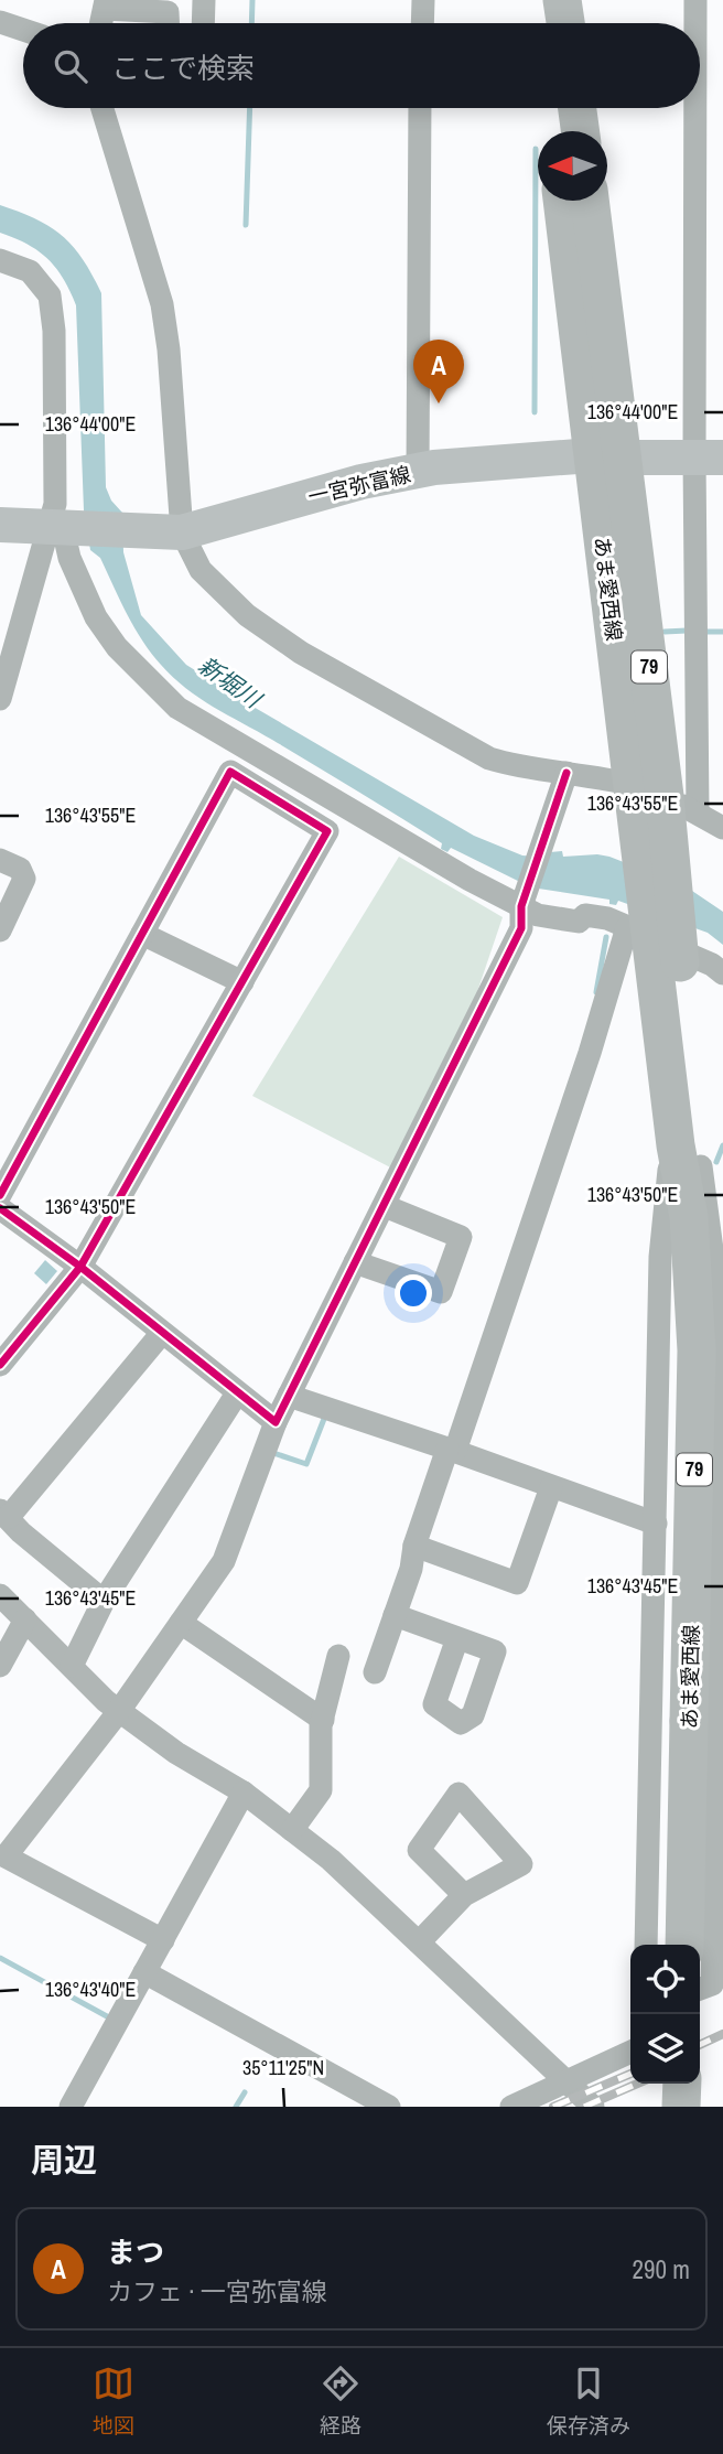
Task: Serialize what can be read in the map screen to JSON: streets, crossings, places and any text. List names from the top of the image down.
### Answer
{
  "streets": {
    "main road": ["一宮弥富線", "あま愛西線", "79"]
  },
  "crossings": [
    ["一宮弥富線", "あま愛西線"]
  ],
  "water": ["新堀川"],
  "north": "left",
  "page": {
    "search": "ここで検索",
    "pins": "A",
    "heading": "周辺",
    "list": [
      {
        "mark": "A",
        "name": "まつ",
        "note": "カフェ · 一宮弥富線",
        "value": "290 m"
      }
    ],
    "nav": ["地図", "経路", "保存済み"]
  },
  "coordinates": [
    "136°44'00\"E",
    "136°43'55\"E",
    "136°43'50\"E",
    "136°43'45\"E",
    "136°43'40\"E",
    "35°11'25\"N"
  ]
}
